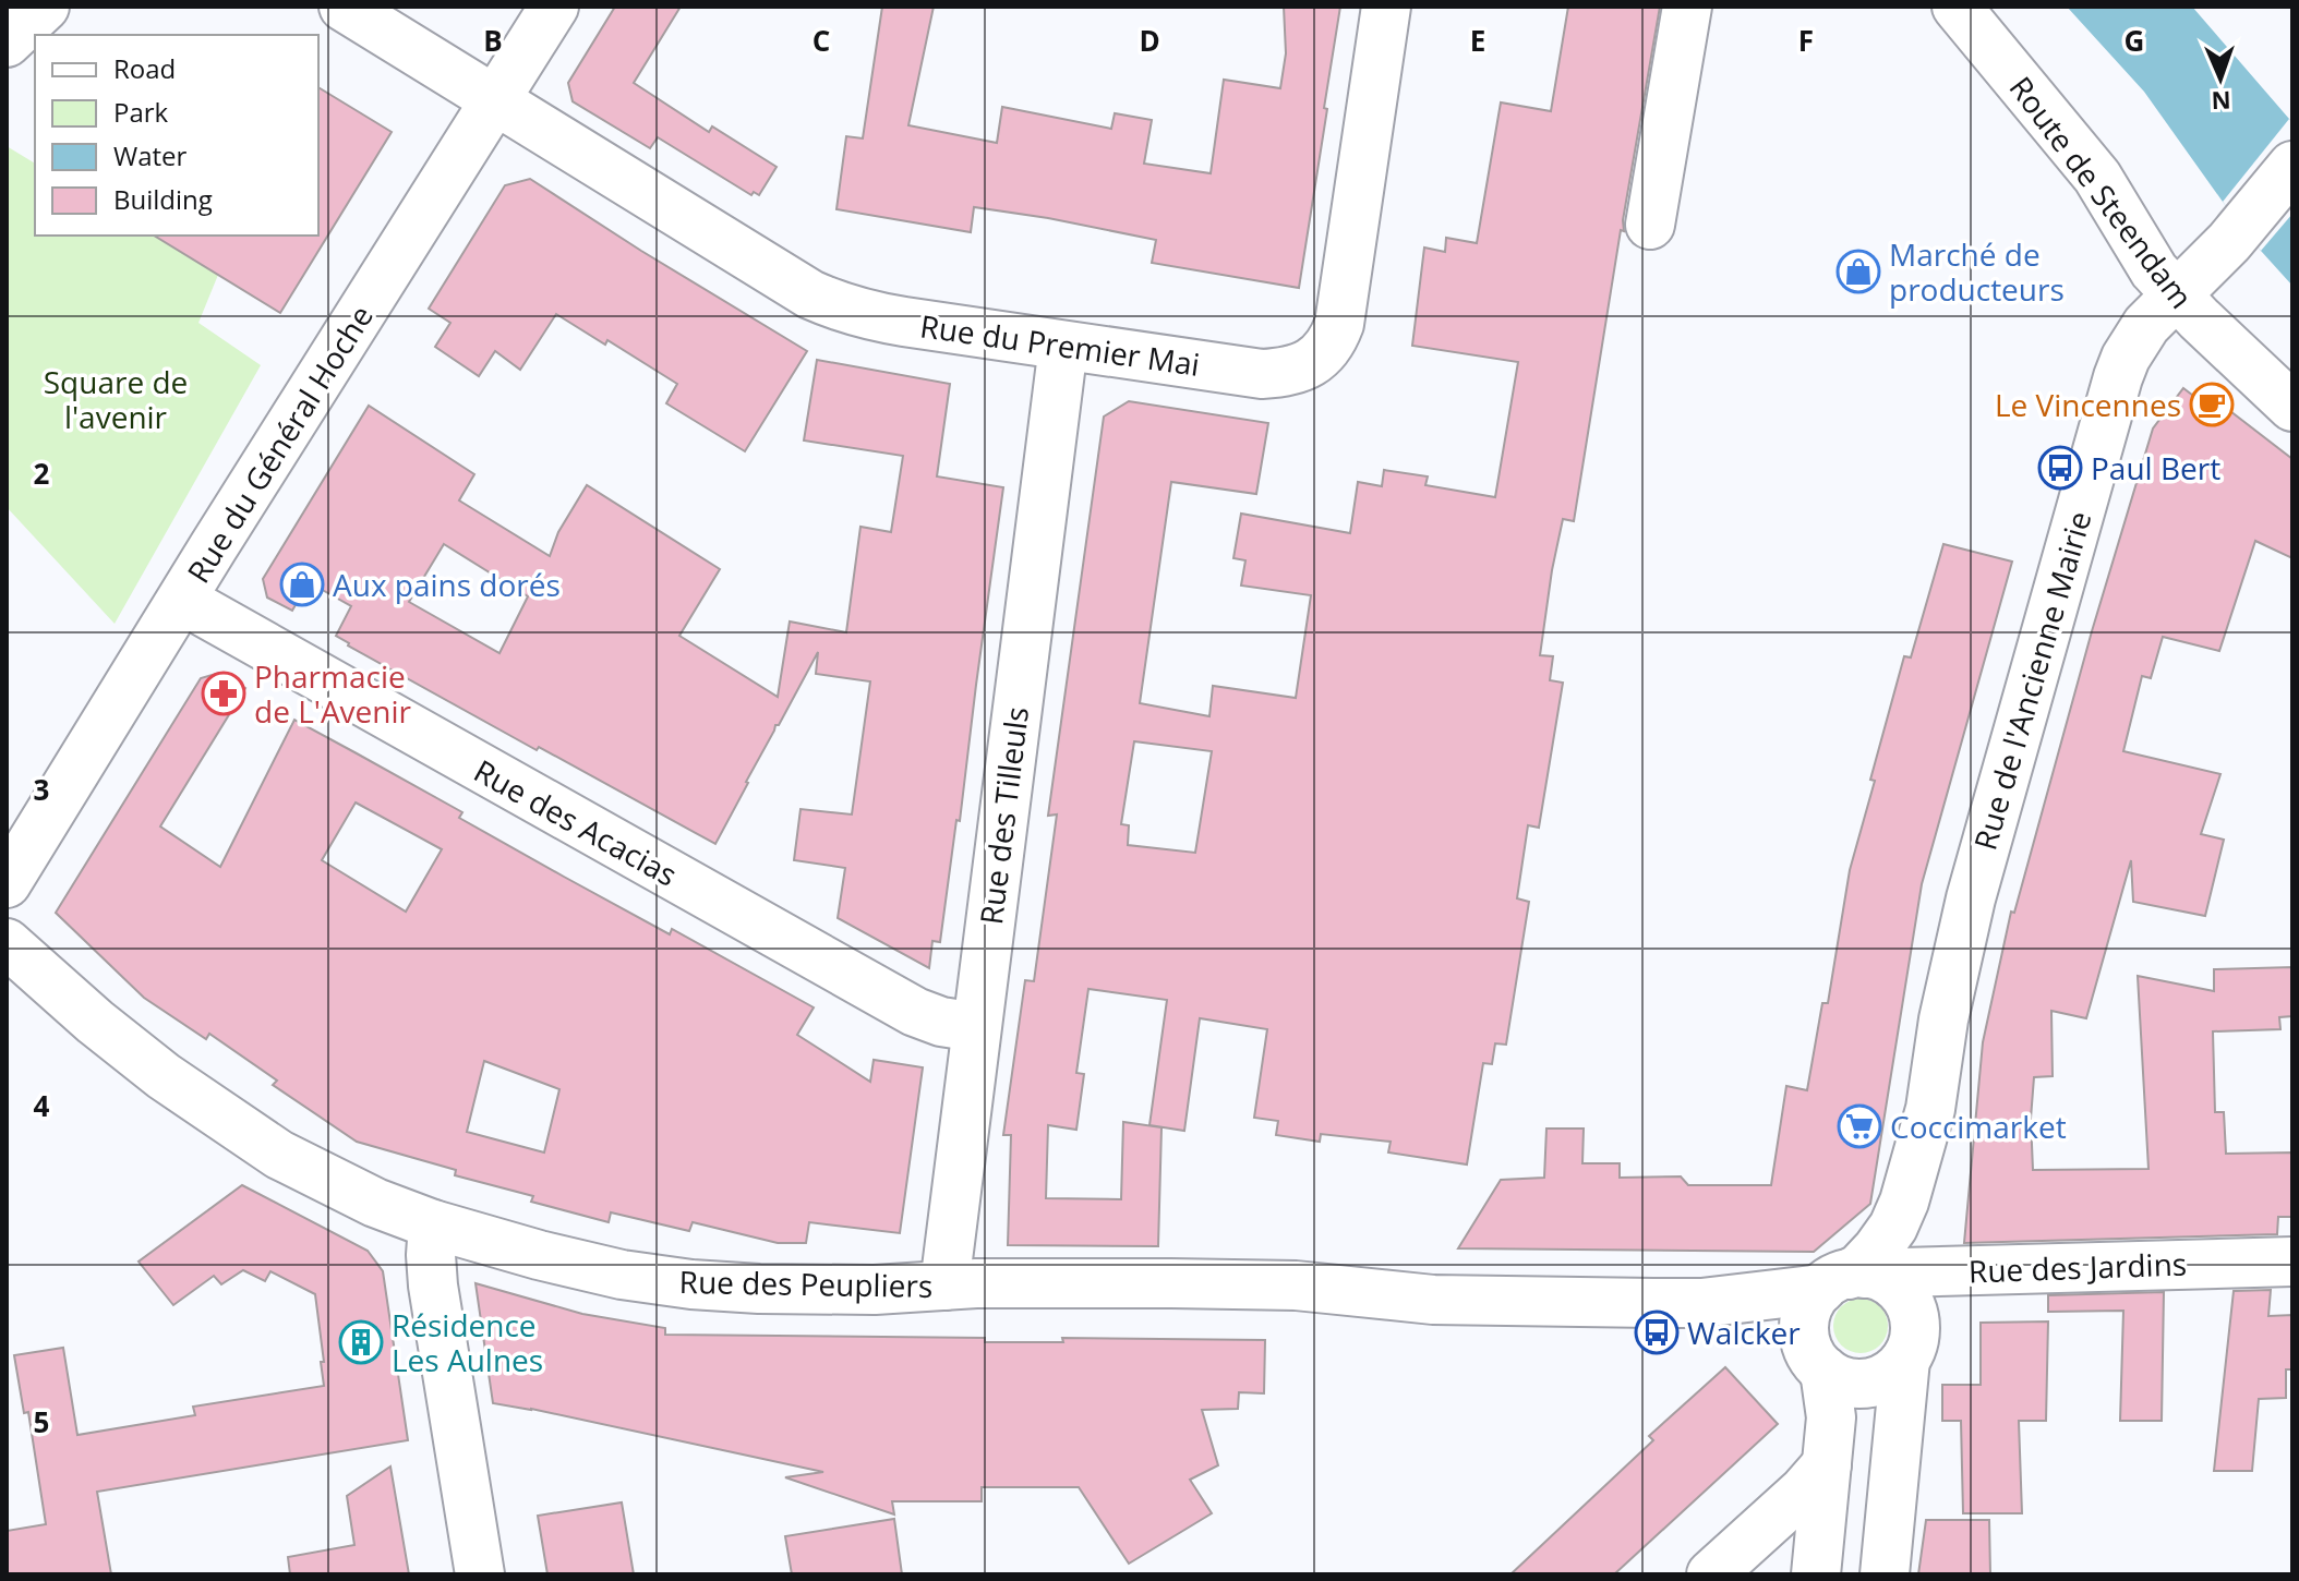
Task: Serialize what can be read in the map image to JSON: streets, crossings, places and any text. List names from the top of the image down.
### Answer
{
  "streets": {
    "street": [
      "Route de Steendam",
      "Rue du Premier Mai",
      "Rue du Général Hoche",
      "Rue de l'Ancienne Mairie",
      "Rue des Tilleuls",
      "Rue des Acacias",
      "Rue des Jardins",
      "Rue des Peupliers"
    ]
  },
  "crossings": [
    ["Route de Steendam", "Rue de l'Ancienne Mairie"],
    ["Rue du Premier Mai", "Rue du Général Hoche"],
    ["Rue du Premier Mai", "Rue des Tilleuls"],
    ["Rue du Général Hoche", "Rue des Acacias"],
    ["Rue de l'Ancienne Mairie", "Rue des Jardins"],
    ["Rue de l'Ancienne Mairie", "Rue des Peupliers"],
    ["Rue des Tilleuls", "Rue des Acacias"],
    ["Rue des Tilleuls", "Rue des Peupliers"],
    ["Rue des Jardins", "Rue des Peupliers"]
  ],
  "parks": ["Square de l'avenir"],
  "places": {
    "shop": ["Marché de producteurs", "Aux pains dorés"],
    "cafe": ["Le Vincennes"],
    "bus stop": ["Paul Bert", "Walcker"],
    "pharmacy": ["Pharmacie de L'Avenir"],
    "supermarket": ["Coccimarket"],
    "building": ["Résidence Les Aulnes"]
  },
  "legend": [
    "Road",
    "Park",
    "Water",
    "Building"
  ],
  "north": "bottom",
  "grid": {
    "columns": [
      "B",
      "C",
      "D",
      "E",
      "F",
      "G"
    ],
    "rows": [
      "2",
      "3",
      "4",
      "5"
    ]
  }
}
